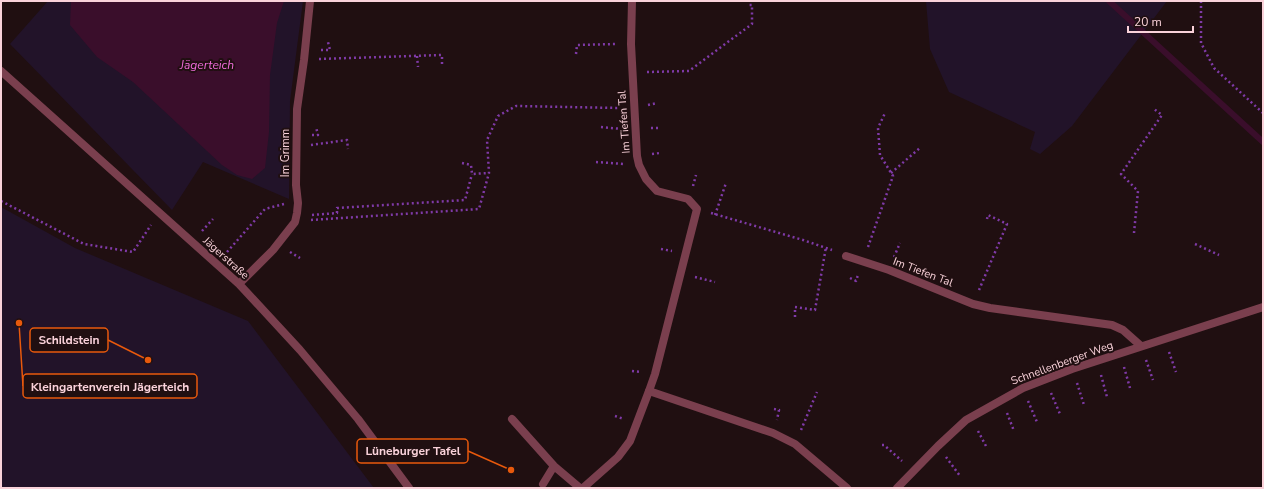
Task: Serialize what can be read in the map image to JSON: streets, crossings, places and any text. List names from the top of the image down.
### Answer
{
  "streets": {
    "street": [
      "Im Tiefen Tal",
      "Im Grimm",
      "Jägerstraße",
      "Schnellenberger Weg"
    ]
  },
  "crossings": [
    ["Im Tiefen Tal", "Schnellenberger Weg"],
    ["Im Grimm", "Jägerstraße"]
  ],
  "water": ["Jägerteich"],
  "places": ["Kleingartenverein Jägerteich", "Schildstein", "Lüneburger Tafel"],
  "scale_bar": "20 m"
}
